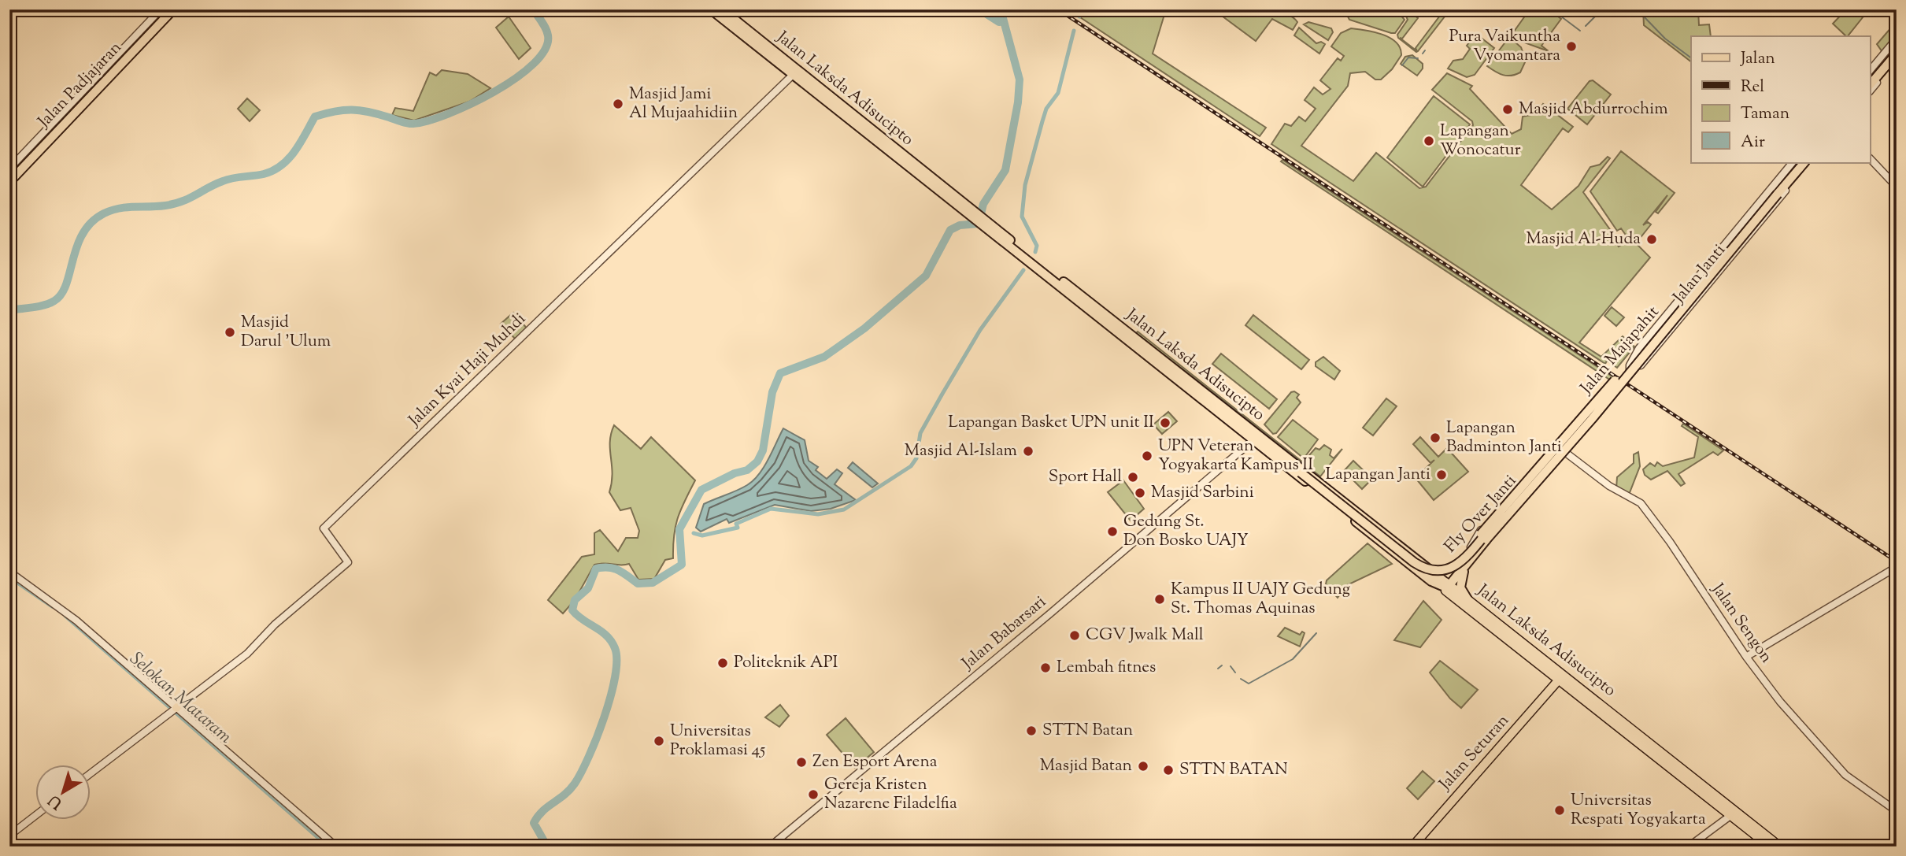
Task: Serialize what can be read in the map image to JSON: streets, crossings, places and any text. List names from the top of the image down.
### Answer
{
  "streets": {
    "highway": [
      "Jalan Padjajaran",
      "Jalan Laksda Adisucipto",
      "Jalan Majapahit",
      "Fly Over Janti"
    ],
    "main road": ["Jalan Seturan"],
    "street": [
      "Jalan Janti",
      "Jalan Kyai Haji Muhdi",
      "Jalan Sengon",
      "Jalan Babarsari"
    ]
  },
  "crossings": [
    ["Jalan Laksda Adisucipto", "Jalan Majapahit"],
    ["Jalan Laksda Adisucipto", "Jalan Kyai Haji Muhdi"],
    ["Jalan Laksda Adisucipto", "Fly Over Janti"],
    ["Jalan Laksda Adisucipto", "Jalan Babarsari"],
    ["Jalan Laksda Adisucipto", "Jalan Seturan"],
    ["Jalan Janti", "Jalan Majapahit"],
    ["Jalan Majapahit", "Fly Over Janti"]
  ],
  "water": ["Selokan Mataram"],
  "places": [
    "Pura Vaikuntha Vyomantara",
    "Masjid Jami Al Mujaahidiin",
    "Masjid Abdurrochim",
    "Lapangan Wonocatur",
    "Masjid Al-Huda",
    "Masjid Darul 'Ulum",
    "Lapangan Basket UPN unit II",
    "Lapangan Badminton Janti",
    "Masjid Al-Islam",
    "UPN Veteran Yogyakarta Kampus II",
    "Lapangan Janti",
    "Sport Hall",
    "Masjid Sarbini",
    "Gedung St. Don Bosko UAJY",
    "Kampus II UAJY Gedung St. Thomas Aquinas",
    "CGV Jwalk Mall",
    "Politeknik API",
    "Lembah fitnes",
    "STTN Batan",
    "Universitas Proklamasi 45",
    "Zen Esport Arena",
    "Masjid Batan",
    "STTN BATAN",
    "Gereja Kristen Nazarene Filadelfia",
    "Universitas Respati Yogyakarta"
  ],
  "legend": [
    "Jalan",
    "Rel",
    "Taman",
    "Air"
  ],
  "north": "bottom left"
}
